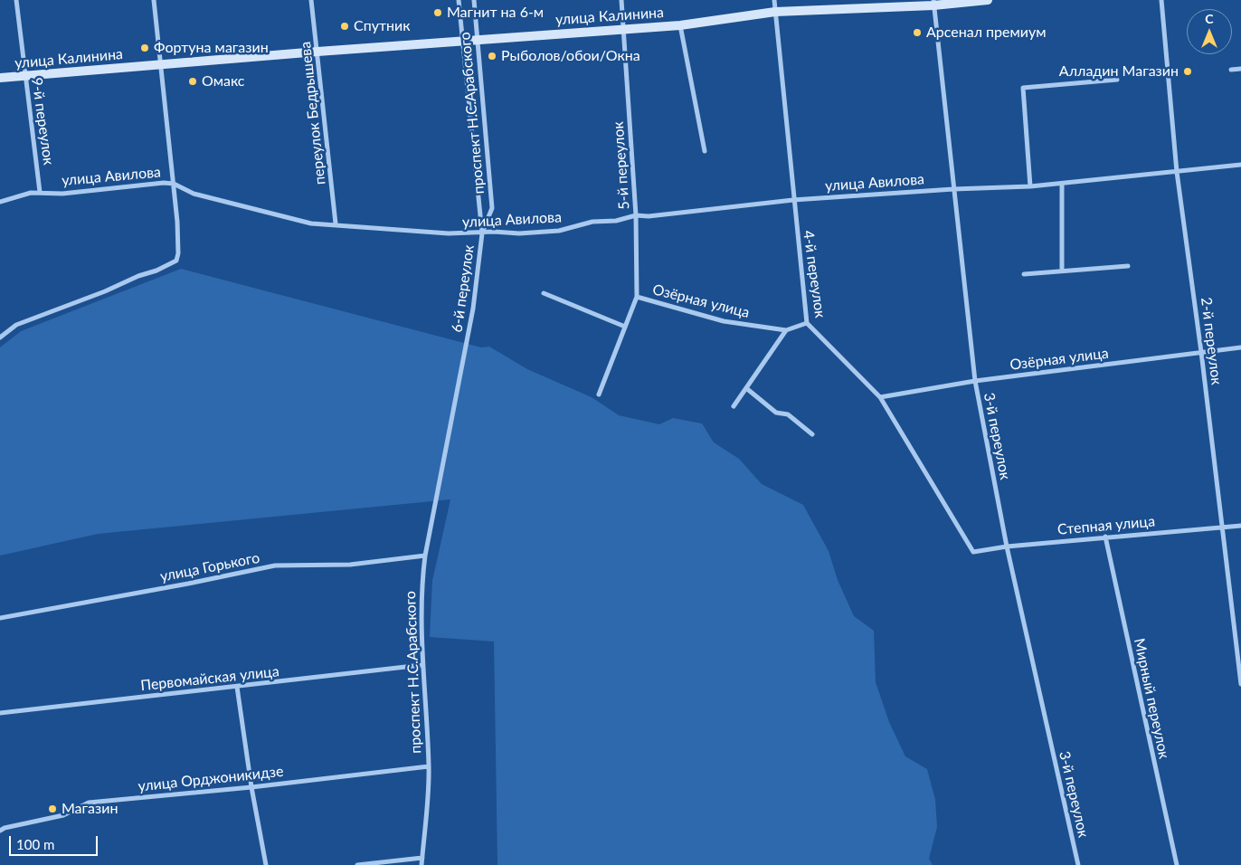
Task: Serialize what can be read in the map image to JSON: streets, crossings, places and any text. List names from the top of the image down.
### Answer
{
  "streets": {
    "main road": ["улица Калинина"],
    "street": [
      "переулок Бедрышева",
      "проспект Н.С.Арабского",
      "9-й переулок",
      "5-й переулок",
      "улица Авилова",
      "4-й переулок",
      "6-й переулок",
      "Озёрная улица",
      "2-й переулок",
      "3-й переулок",
      "Степная улица",
      "улица Горького",
      "Первомайская улица",
      "Мирный переулок",
      "улица Орджоникидзе"
    ]
  },
  "crossings": [
    ["улица Калинина", "переулок Бедрышева"],
    ["улица Калинина", "проспект Н.С.Арабского"],
    ["улица Калинина", "9-й переулок"],
    ["улица Калинина", "5-й переулок"],
    ["улица Калинина", "4-й переулок"],
    ["улица Калинина", "3-й переулок"],
    ["переулок Бедрышева", "улица Авилова"],
    ["проспект Н.С.Арабского", "улица Авилова"],
    ["проспект Н.С.Арабского", "6-й переулок"],
    ["проспект Н.С.Арабского", "улица Горького"],
    ["проспект Н.С.Арабского", "Первомайская улица"],
    ["проспект Н.С.Арабского", "улица Орджоникидзе"],
    ["9-й переулок", "улица Авилова"],
    ["5-й переулок", "улица Авилова"],
    ["5-й переулок", "Озёрная улица"],
    ["улица Авилова", "4-й переулок"],
    ["улица Авилова", "6-й переулок"],
    ["улица Авилова", "2-й переулок"],
    ["улица Авилова", "3-й переулок"],
    ["4-й переулок", "Озёрная улица"],
    ["4-й переулок", "Степная улица"],
    ["Озёрная улица", "2-й переулок"],
    ["Озёрная улица", "3-й переулок"],
    ["2-й переулок", "Степная улица"],
    ["3-й переулок", "Степная улица"],
    ["Степная улица", "Мирный переулок"]
  ],
  "places": [
    "Магнит на 6-м",
    "Спутник",
    "Арсенал премиум",
    "Фортуна магазин",
    "Рыболов/обои/Окна",
    "Алладин Магазин",
    "Омакс",
    "Магазин"
  ],
  "scale_bar": "100 m",
  "north": "top"
}
